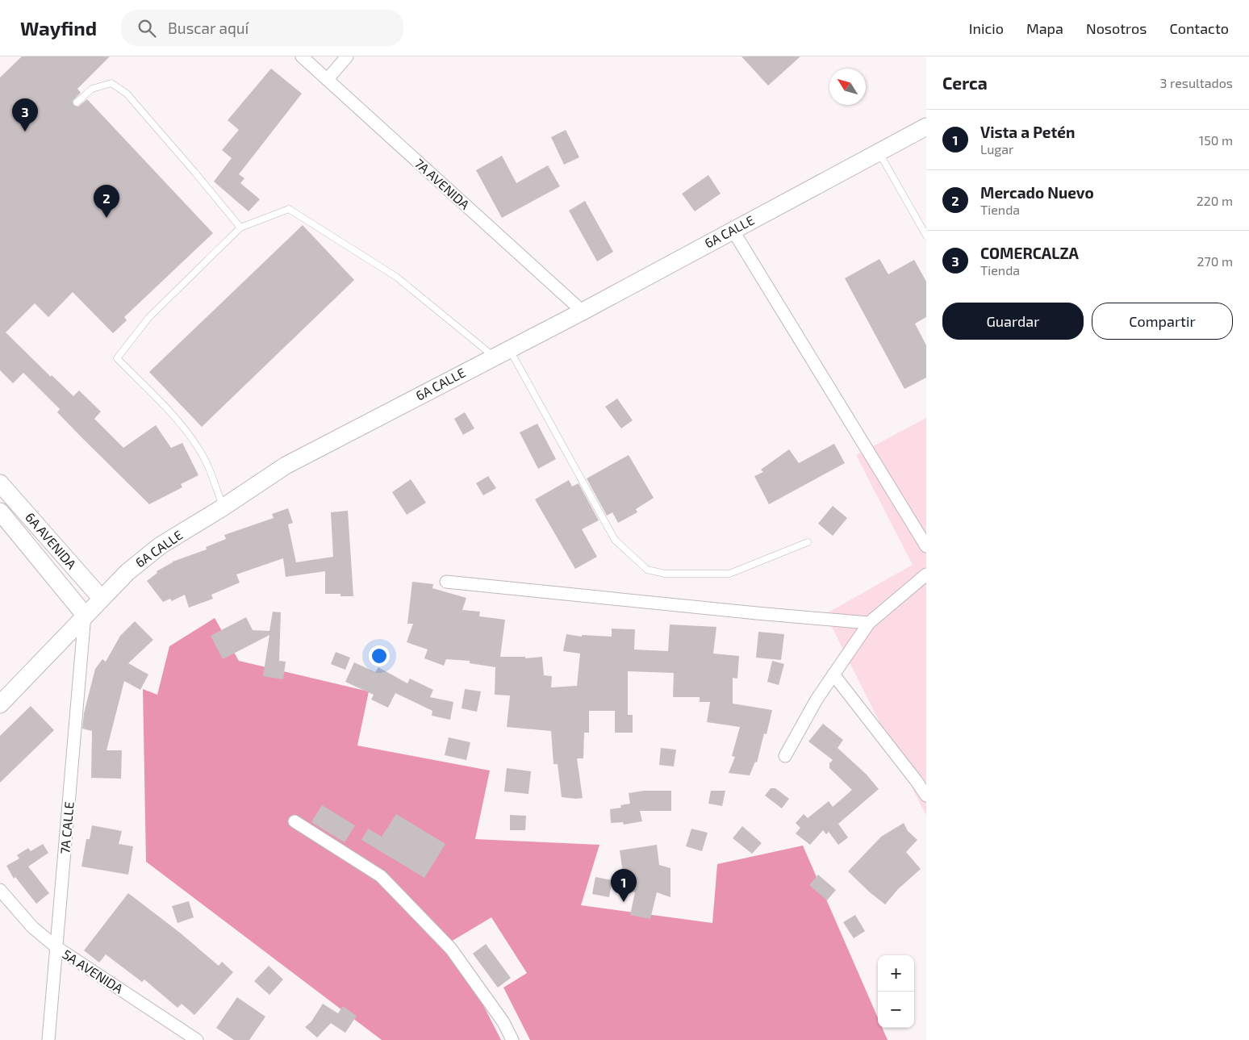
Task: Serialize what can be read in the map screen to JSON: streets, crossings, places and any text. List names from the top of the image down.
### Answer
{
  "streets": {
    "main road": ["6A CALLE", "6A AVENIDA"],
    "street": ["7A AVENIDA", "7A CALLE", "5A AVENIDA"]
  },
  "crossings": [
    ["7A AVENIDA", "6A CALLE"],
    ["6A CALLE", "6A AVENIDA"],
    ["6A CALLE", "7A CALLE"],
    ["6A AVENIDA", "7A CALLE"],
    ["7A CALLE", "5A AVENIDA"]
  ],
  "north": "top left",
  "page": {
    "header": "Wayfind",
    "search": "Buscar aquí",
    "nav": [
      "Inicio",
      "Mapa",
      "Nosotros",
      "Contacto"
    ],
    "heading": ["Cerca", "3 resultados"],
    "pins": ["3", "2", "1"],
    "list": [
      {
        "mark": "1",
        "name": "Vista a Petén",
        "note": "Lugar",
        "value": "150 m"
      },
      {
        "mark": "2",
        "name": "Mercado Nuevo",
        "note": "Tienda",
        "value": "220 m"
      },
      {
        "mark": "3",
        "name": "COMERCALZA",
        "note": "Tienda",
        "value": "270 m"
      }
    ],
    "buttons": ["Guardar", "Compartir"],
    "map_buttons": ["+", "−"]
  }
}
